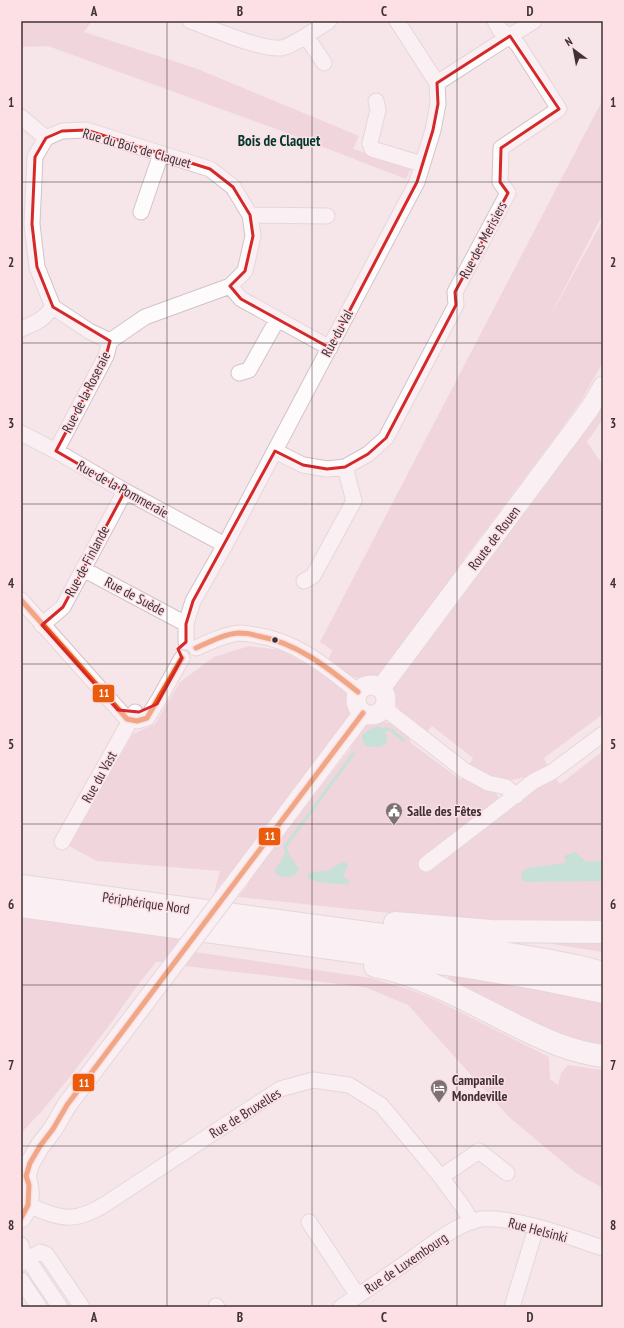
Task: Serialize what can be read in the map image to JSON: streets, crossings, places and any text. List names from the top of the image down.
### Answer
{
  "streets": {
    "highway": ["Périphérique Nord"],
    "main road": ["Route de Rouen"],
    "street": [
      "Rue du Bois de Claquet",
      "Rue des Merisiers",
      "Rue du Val",
      "Rue de la Roseraie",
      "Rue de la Pommeraie",
      "Rue de Finlande",
      "Rue de Suède",
      "Rue du Vast",
      "Rue de Bruxelles",
      "Rue Helsinki",
      "Rue de Luxembourg"
    ]
  },
  "crossings": [
    ["Rue du Bois de Claquet", "Rue de la Roseraie"],
    ["Rue des Merisiers", "Rue du Val"],
    ["Rue du Val", "Rue de la Pommeraie"],
    ["Rue du Val", "Rue de Suède"],
    ["Rue de la Roseraie", "Rue de la Pommeraie"],
    ["Rue de la Pommeraie", "Rue de Finlande"],
    ["Rue de Finlande", "Rue de Suède"],
    ["Rue de Bruxelles", "Rue Helsinki"],
    ["Rue de Bruxelles", "Rue de Luxembourg"],
    ["Rue Helsinki", "Rue de Luxembourg"]
  ],
  "districts": ["Bois de Claquet"],
  "places": {
    "public building": ["Salle des Fêtes"],
    "hotel": ["Campanile Mondeville"]
  },
  "lines": ["transit line 11"],
  "north": "top left",
  "grid": {
    "columns": [
      "A",
      "B",
      "C",
      "D"
    ],
    "rows": [
      "1",
      "2",
      "3",
      "4",
      "5",
      "6",
      "7",
      "8"
    ]
  }
}
